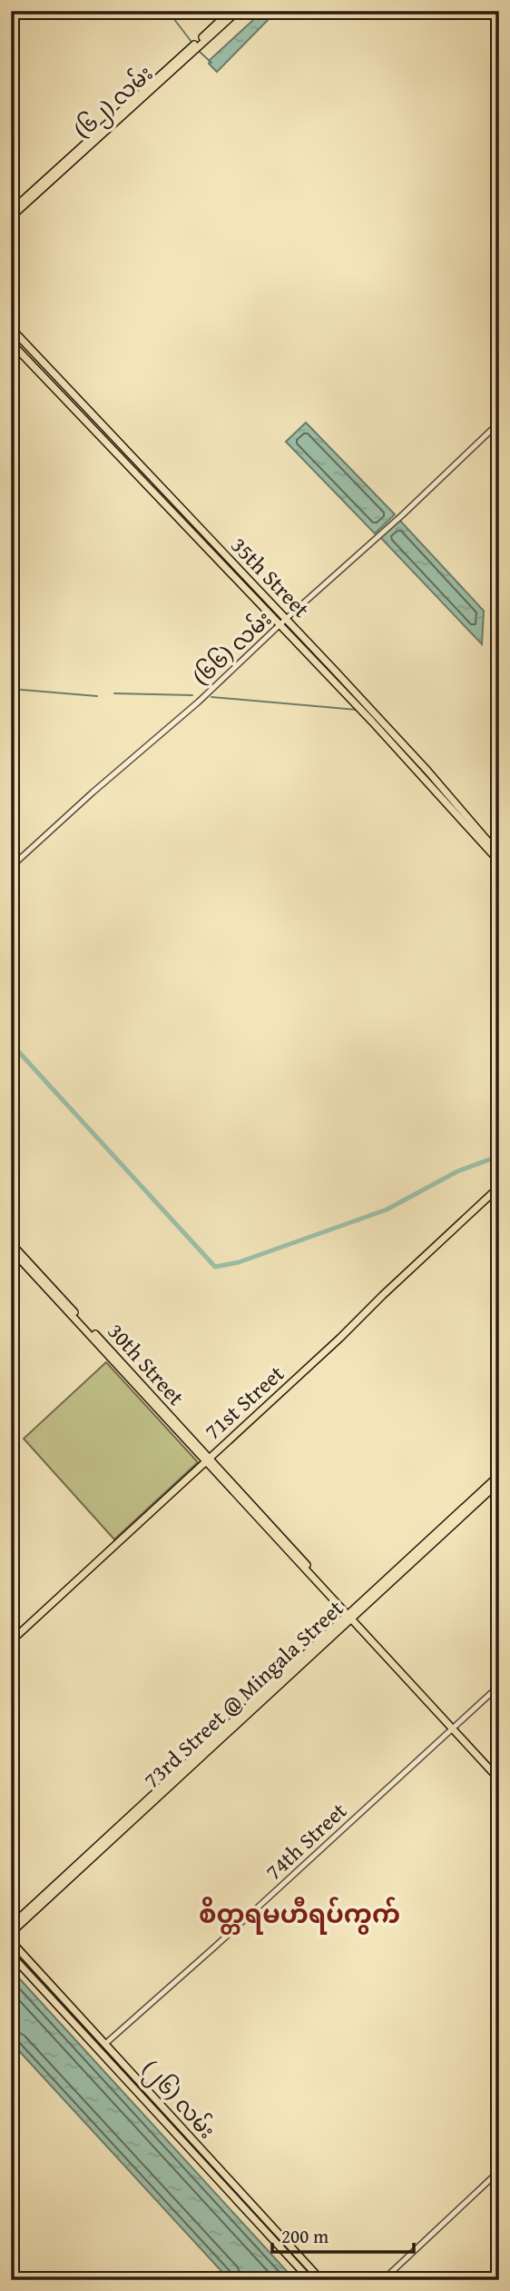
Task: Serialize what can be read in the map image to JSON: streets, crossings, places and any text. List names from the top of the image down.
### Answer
{
  "streets": {
    "main road": [
      "(၆၂) လမ်း",
      "35th Street",
      "30th Street",
      "71st Street",
      "73rd Street @ Mingala Street",
      "(၂၆) လမ်း"
    ],
    "street": ["(၆၆) လမ်း", "74th Street"]
  },
  "crossings": [
    ["35th Street", "(၆၆) လမ်း"],
    ["30th Street", "71st Street"],
    ["30th Street", "73rd Street @ Mingala Street"],
    ["30th Street", "74th Street"],
    ["74th Street", "(၂၆) လမ်း"]
  ],
  "districts": ["စိတ္တရမဟီရပ်ကွက်"],
  "scale_bar": "200 m"
}
